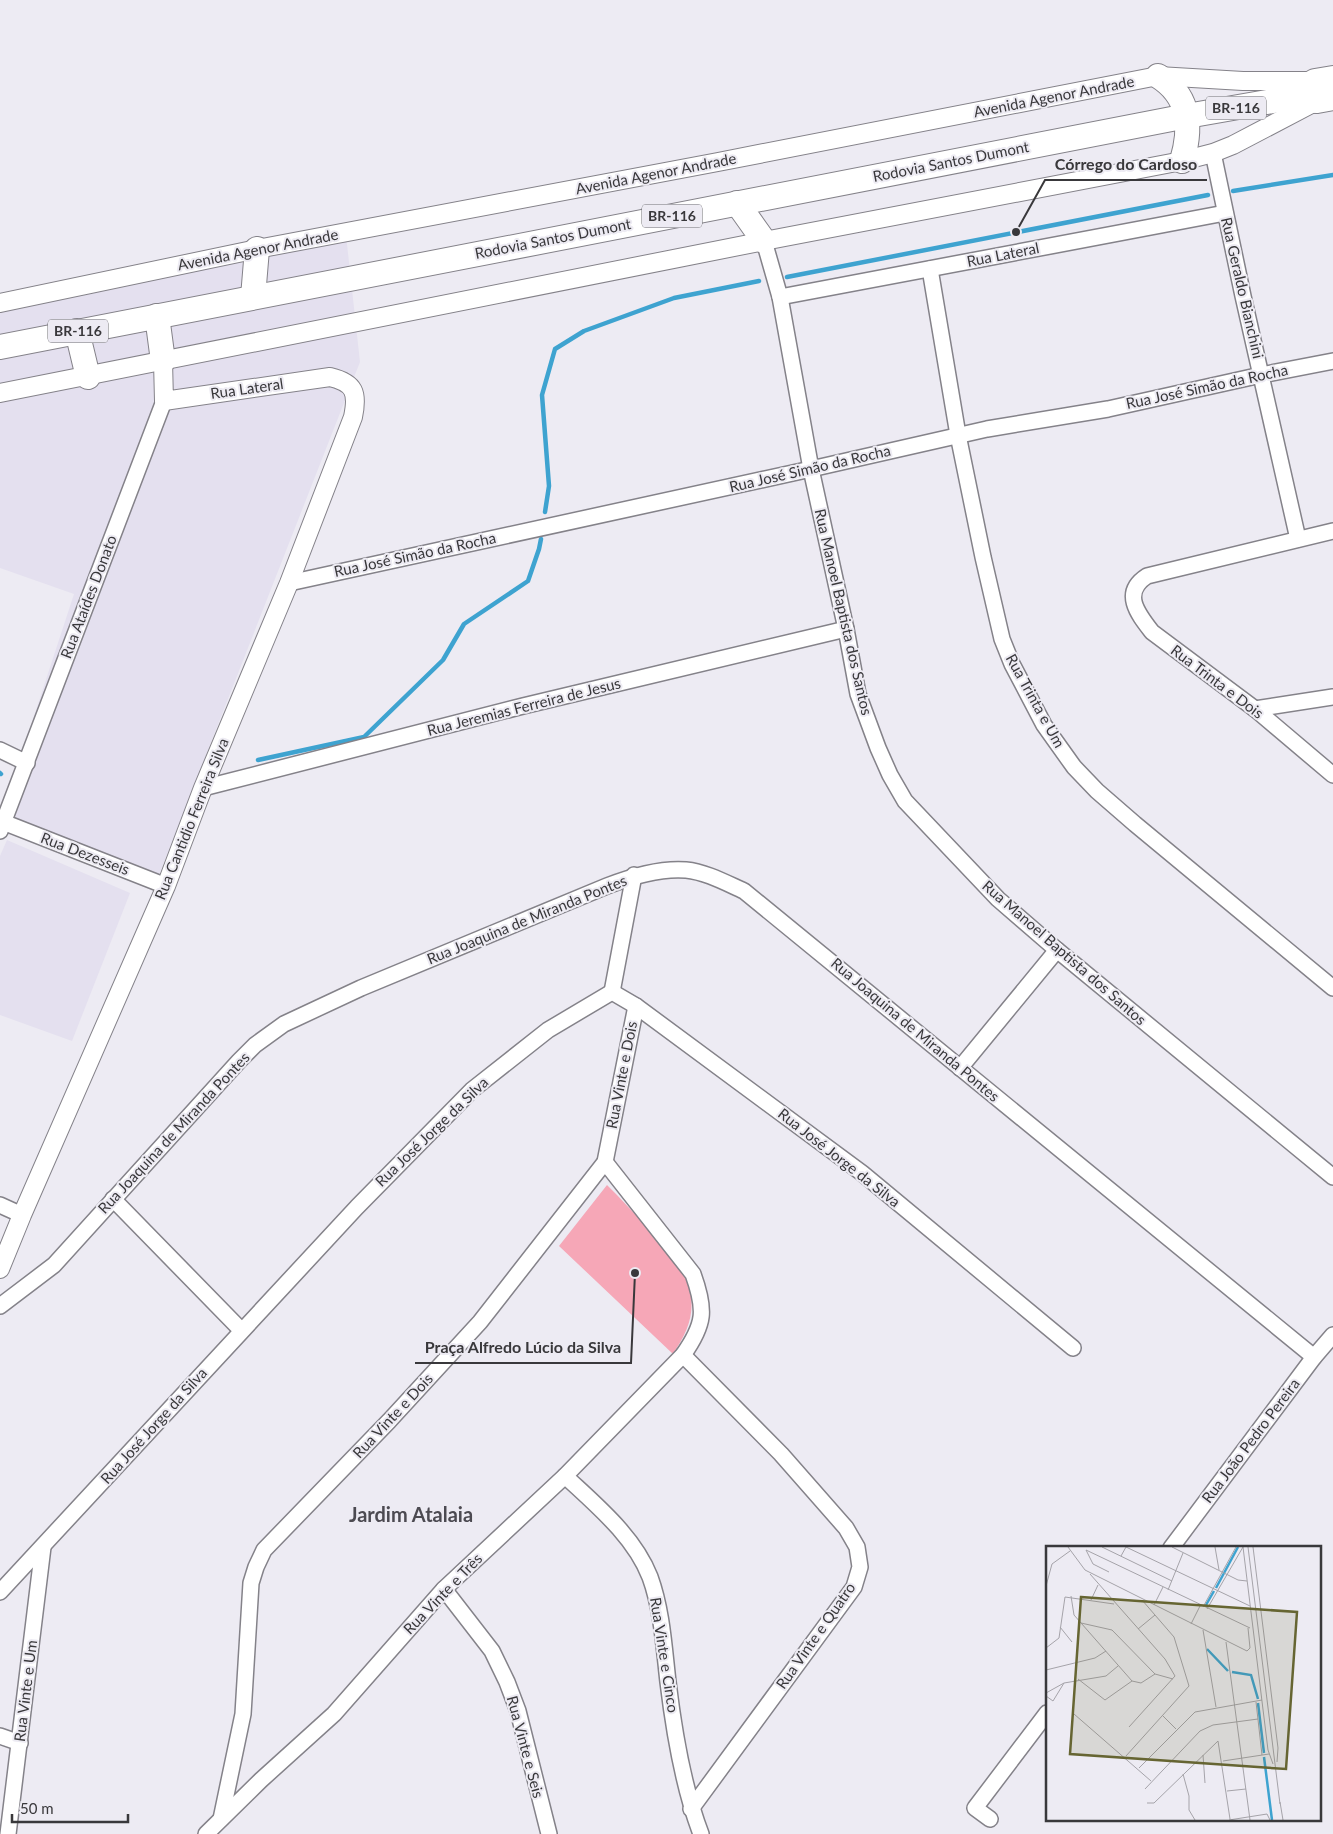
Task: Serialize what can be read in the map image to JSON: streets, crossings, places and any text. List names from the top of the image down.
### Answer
{
  "streets": {
    "highway": ["BR-116", "Rodovia Santos Dumont"],
    "street": [
      "Avenida Agenor Andrade",
      "Rua Lateral",
      "Rua Geraldo Bianchini",
      "Rua José Simão da Rocha",
      "Rua Ataídes Donato",
      "Rua Manoel Baptista dos Santos",
      "Rua Trinta e Dois",
      "Rua Trinta e Um",
      "Rua Jeremias Ferreira de Jesus",
      "Rua Cantidio Ferreira Silva",
      "Rua Dezesseis",
      "Rua Joaquina de Miranda Pontes",
      "Rua Vinte e Dois",
      "Rua José Jorge da Silva",
      "Rua João Pedro Pereira",
      "Rua Vinte e Três",
      "Rua Vinte e Quatro",
      "Rua Vinte e Cinco",
      "Rua Vinte e Um",
      "Rua Vinte e Seis"
    ]
  },
  "crossings": [
    ["Avenida Agenor Andrade", "Rodovia Santos Dumont"],
    ["Rua Lateral", "Rua Geraldo Bianchini"],
    ["Rua Lateral", "Rua Ataídes Donato"],
    ["Rua Lateral", "Rua Manoel Baptista dos Santos"],
    ["Rua Lateral", "Rua Trinta e Um"],
    ["Rua Lateral", "Rua Cantidio Ferreira Silva"],
    ["Rua Geraldo Bianchini", "Rua José Simão da Rocha"],
    ["Rua Geraldo Bianchini", "Rua Trinta e Dois"],
    ["Rua José Simão da Rocha", "Rua Manoel Baptista dos Santos"],
    ["Rua José Simão da Rocha", "Rua Trinta e Um"],
    ["Rua José Simão da Rocha", "Rua Cantidio Ferreira Silva"],
    ["Rua Ataídes Donato", "Rua Dezesseis"],
    ["Rua Manoel Baptista dos Santos", "Rua Jeremias Ferreira de Jesus"],
    ["Rua Jeremias Ferreira de Jesus", "Rua Cantidio Ferreira Silva"],
    ["Rua Cantidio Ferreira Silva", "Rua Dezesseis"],
    ["Rua Joaquina de Miranda Pontes", "Rua João Pedro Pereira"],
    ["Rua Vinte e Dois", "Rua José Jorge da Silva"],
    ["Rua Vinte e Dois", "Rua Vinte e Três"],
    ["Rua José Jorge da Silva", "Rua Vinte e Um"],
    ["Rua Vinte e Três", "Rua Vinte e Quatro"],
    ["Rua Vinte e Três", "Rua Vinte e Cinco"],
    ["Rua Vinte e Três", "Rua Vinte e Seis"],
    ["Rua Vinte e Quatro", "Rua Vinte e Cinco"]
  ],
  "districts": ["Jardim Atalaia"],
  "places": ["Córrego do Cardoso", "Praça Alfredo Lúcio da Silva"],
  "scale_bar": "50 m"
}
